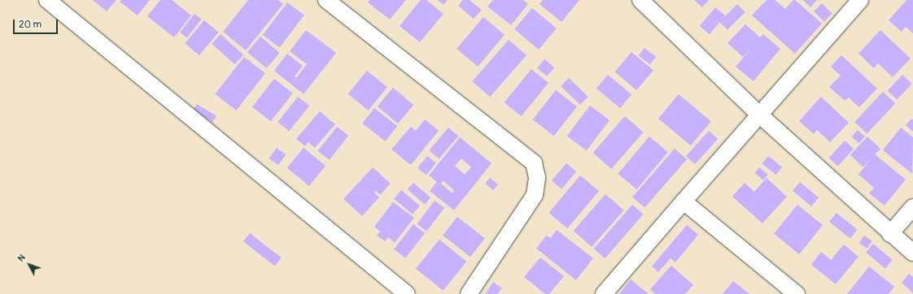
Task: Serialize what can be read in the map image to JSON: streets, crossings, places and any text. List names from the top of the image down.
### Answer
{
  "scale_bar": "20 m",
  "north": "top left"
}
